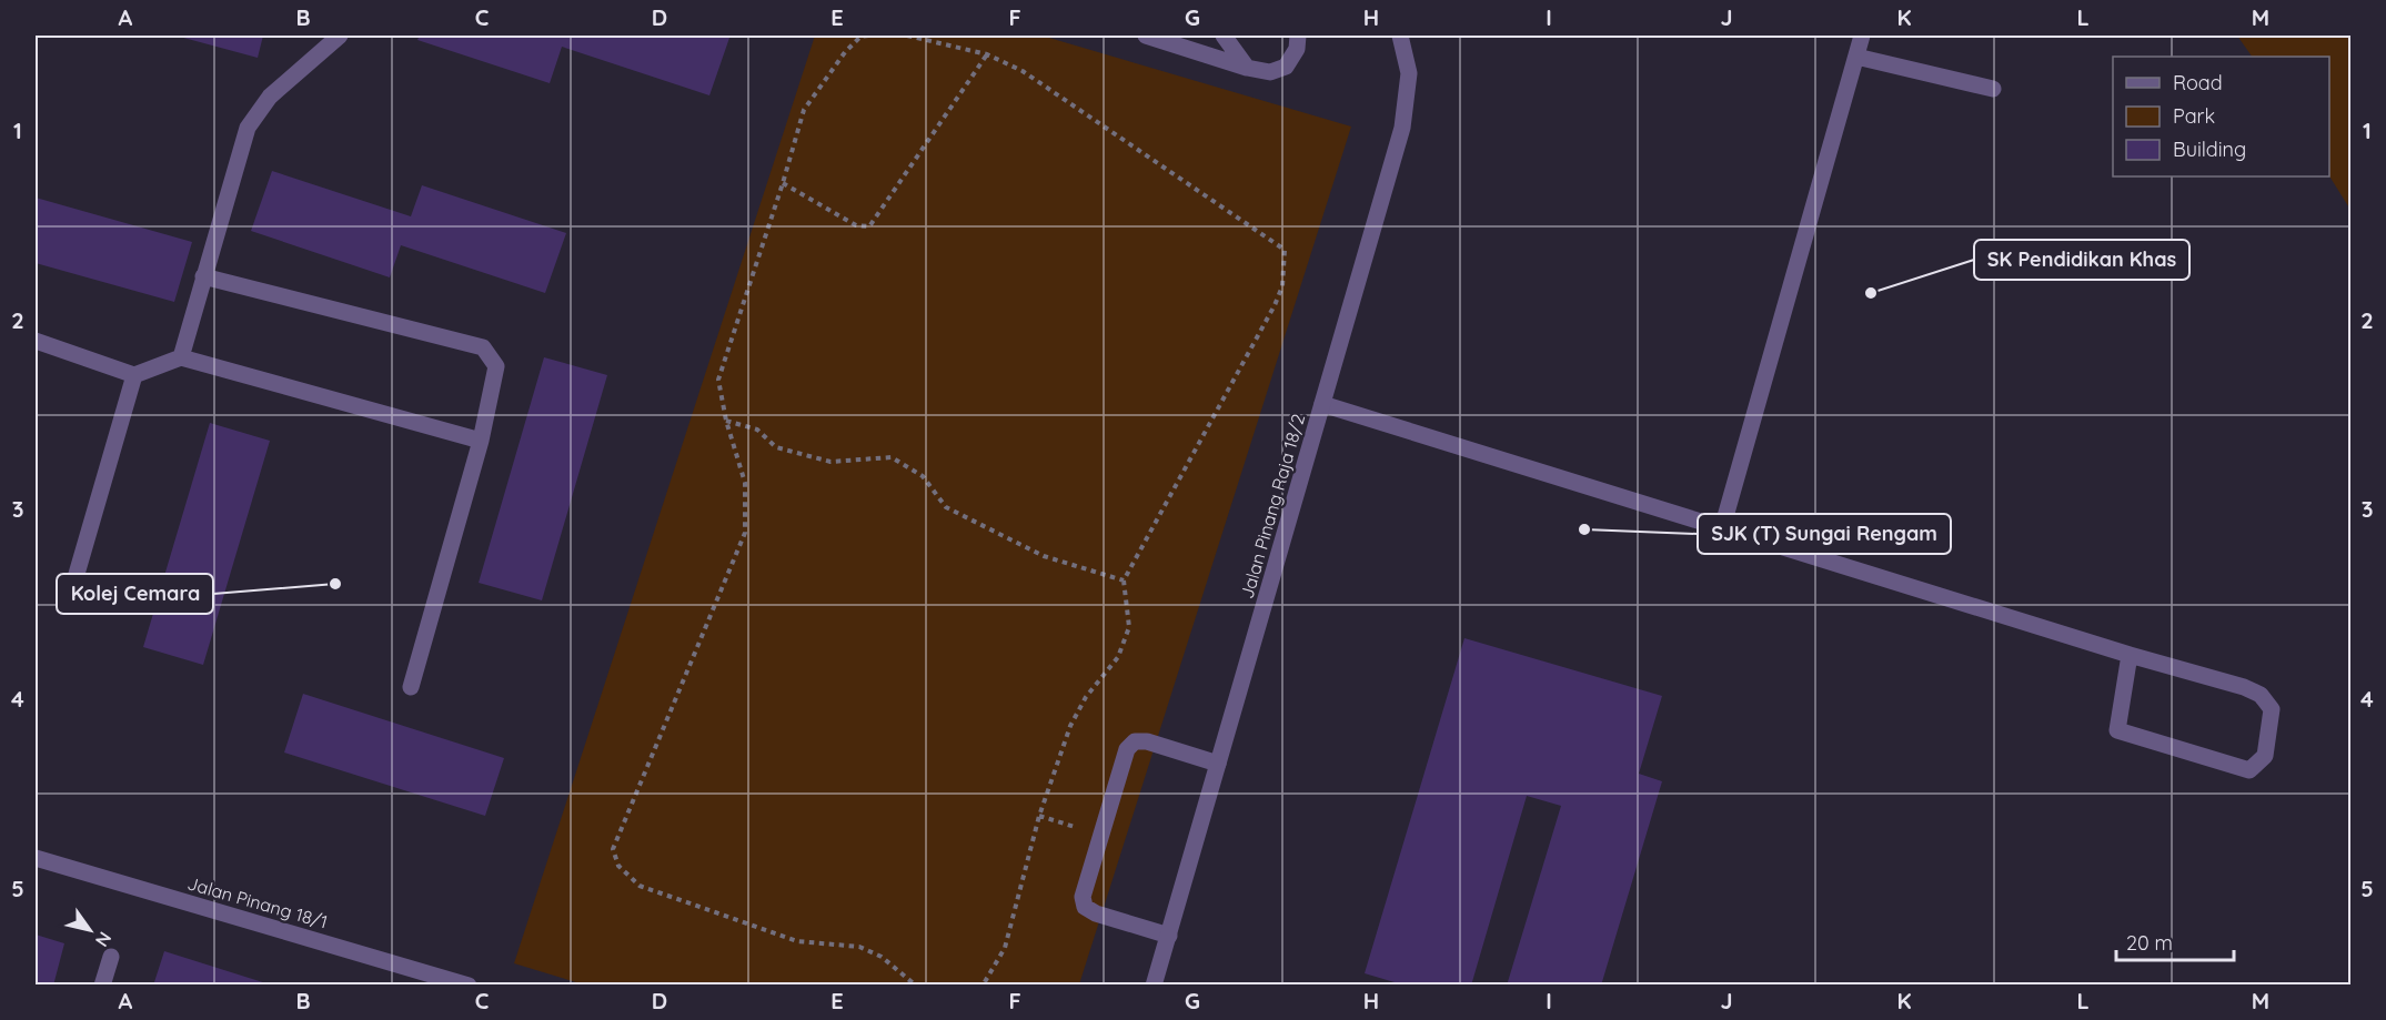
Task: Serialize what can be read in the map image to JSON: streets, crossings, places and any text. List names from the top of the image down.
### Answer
{
  "streets": {
    "street": ["Jalan Pinang Raja 18/2", "Jalan Pinang 18/1"]
  },
  "places": ["SK Pendidikan Khas", "SJK (T) Sungai Rengam", "Kolej Cemara"],
  "legend": ["Road", "Park", "Building"],
  "scale_bar": "20 m",
  "north": "bottom right",
  "grid": {
    "columns": [
      "A",
      "B",
      "C",
      "D",
      "E",
      "F",
      "G",
      "H",
      "I",
      "J",
      "K",
      "L",
      "M"
    ],
    "rows": [
      "1",
      "2",
      "3",
      "4",
      "5"
    ]
  }
}
